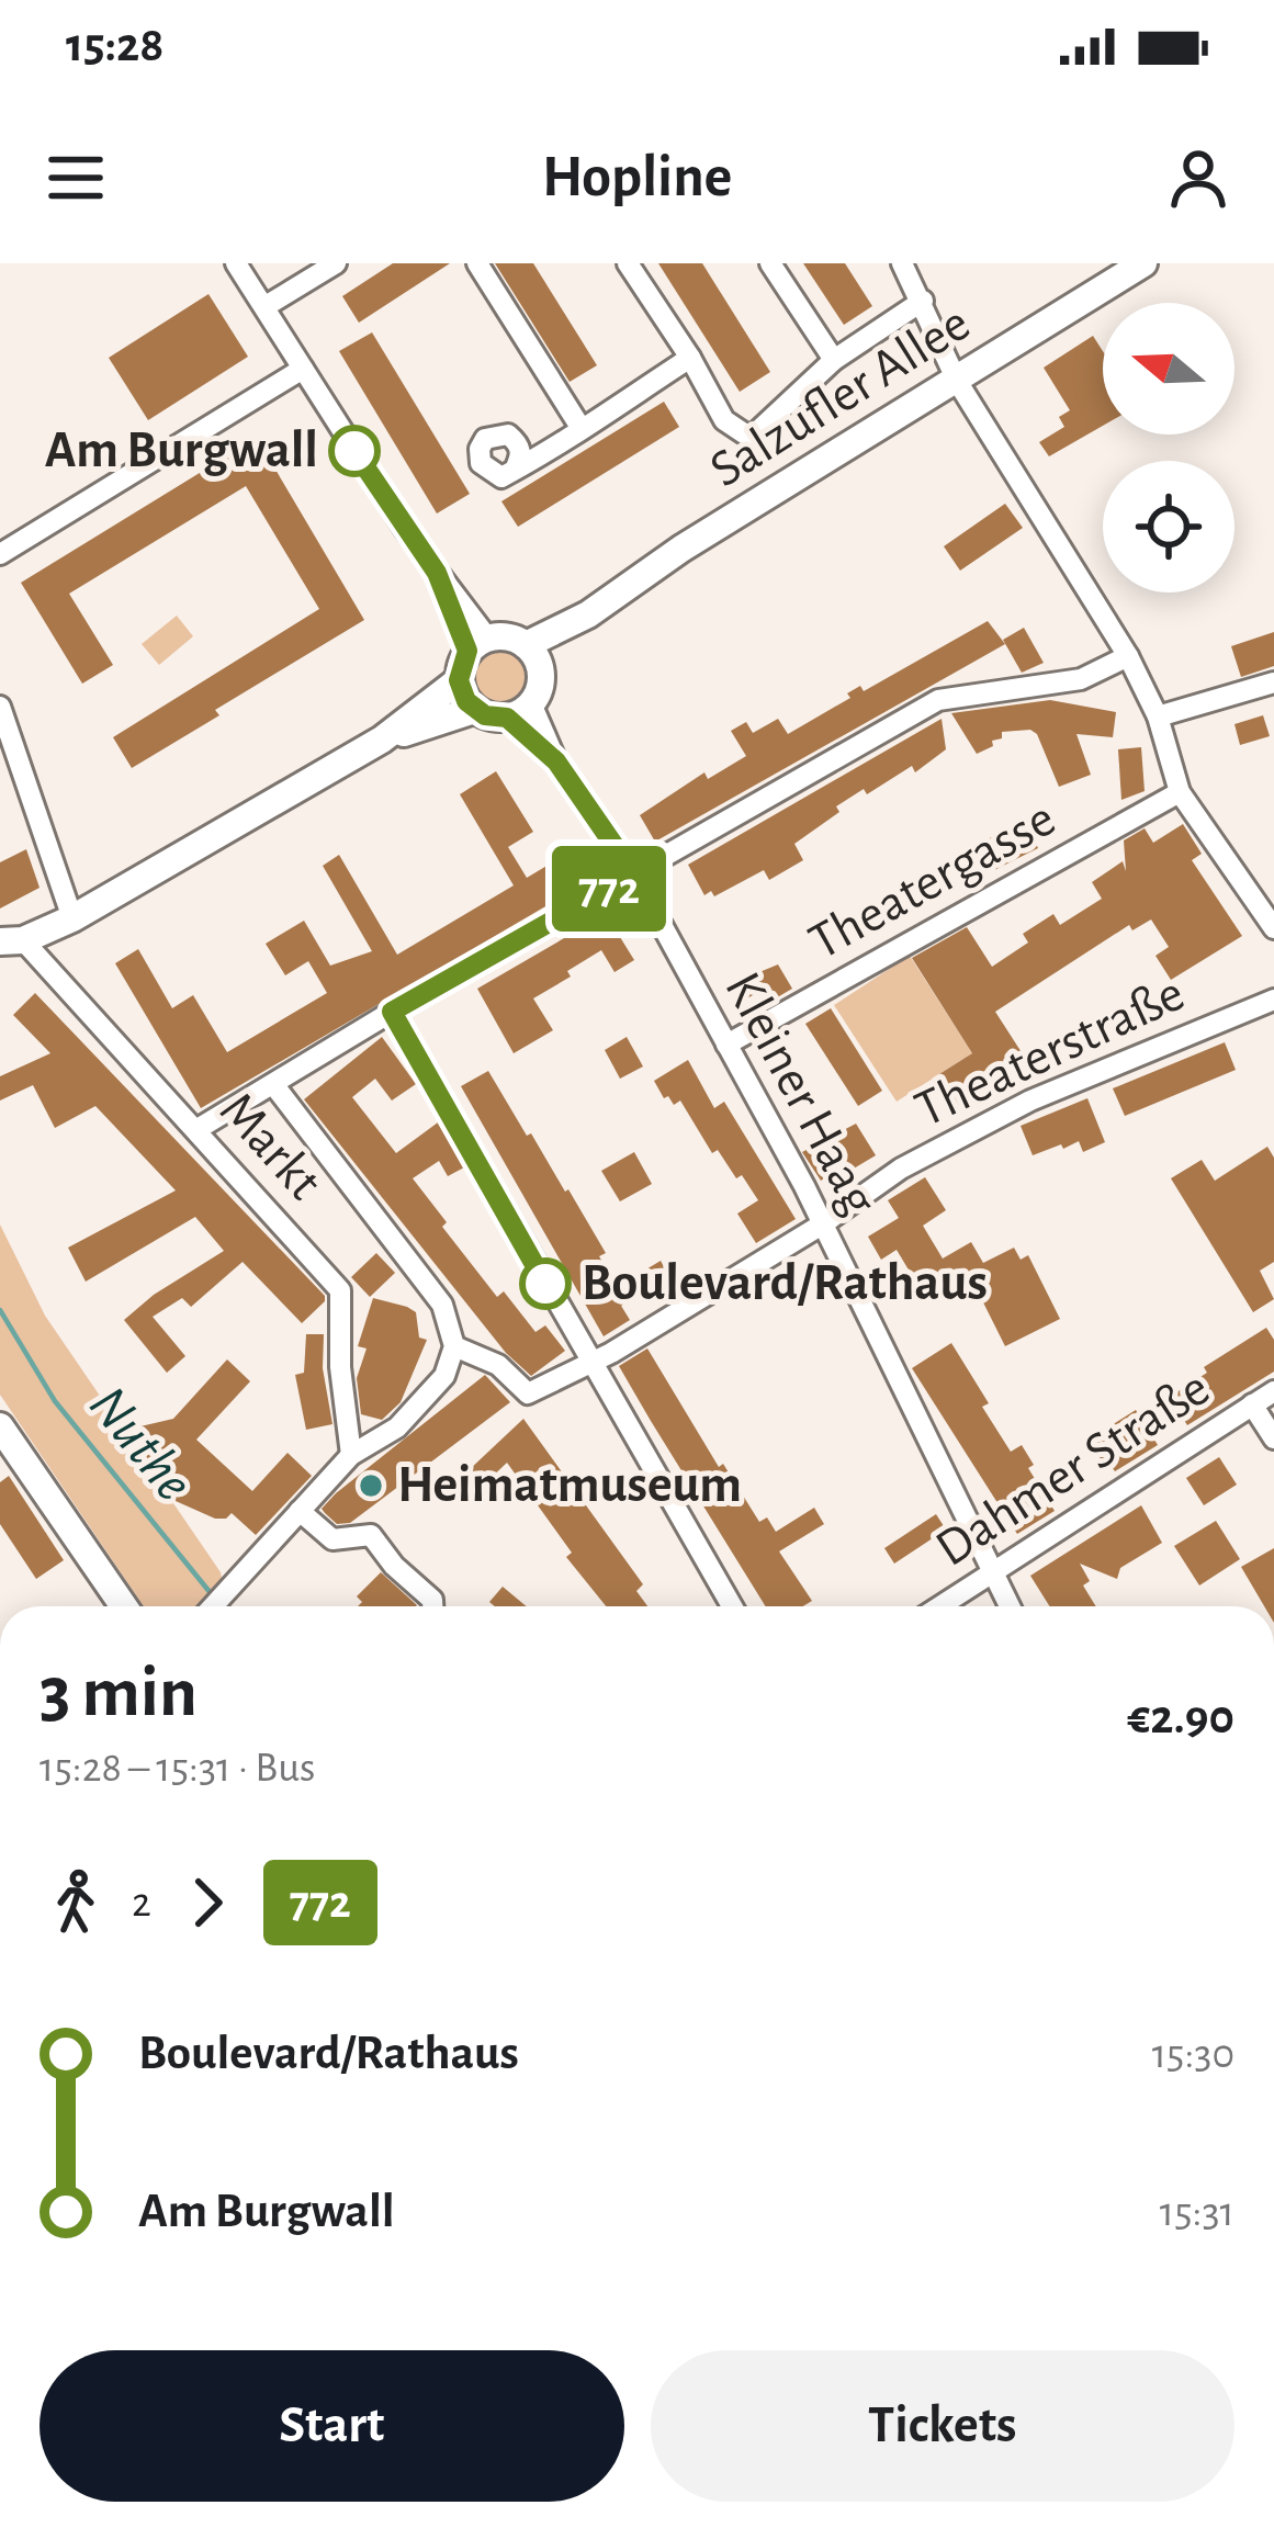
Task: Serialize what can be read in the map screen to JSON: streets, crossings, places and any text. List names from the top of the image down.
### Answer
{
  "streets": {
    "main road": ["Salzufler Allee"],
    "street": [
      "Theatergasse",
      "Theaterstraße",
      "Kleiner Haag",
      "Markt",
      "Dahmer Straße"
    ]
  },
  "crossings": [
    ["Salzufler Allee", "Kleiner Haag"],
    ["Theatergasse", "Kleiner Haag"],
    ["Theaterstraße", "Kleiner Haag"],
    ["Theaterstraße", "Markt"],
    ["Kleiner Haag", "Dahmer Straße"]
  ],
  "water": ["Nuthe"],
  "places": ["Am Burgwall", "Boulevard/Rathaus", "Heimatmuseum"],
  "lines": ["bus line 772"],
  "north": "left",
  "page": {
    "status": "15:28",
    "header": "Hopline",
    "on_map": "772",
    "heading": ["3 min", "15:28 – 15:31 · Bus", "€2.90"],
    "legs": ["2", "772"],
    "list": [
      {
        "name": "Boulevard/Rathaus",
        "value": "15:30"
      },
      {
        "name": "Am Burgwall",
        "value": "15:31"
      }
    ],
    "buttons": ["Start", "Tickets"]
  }
}
